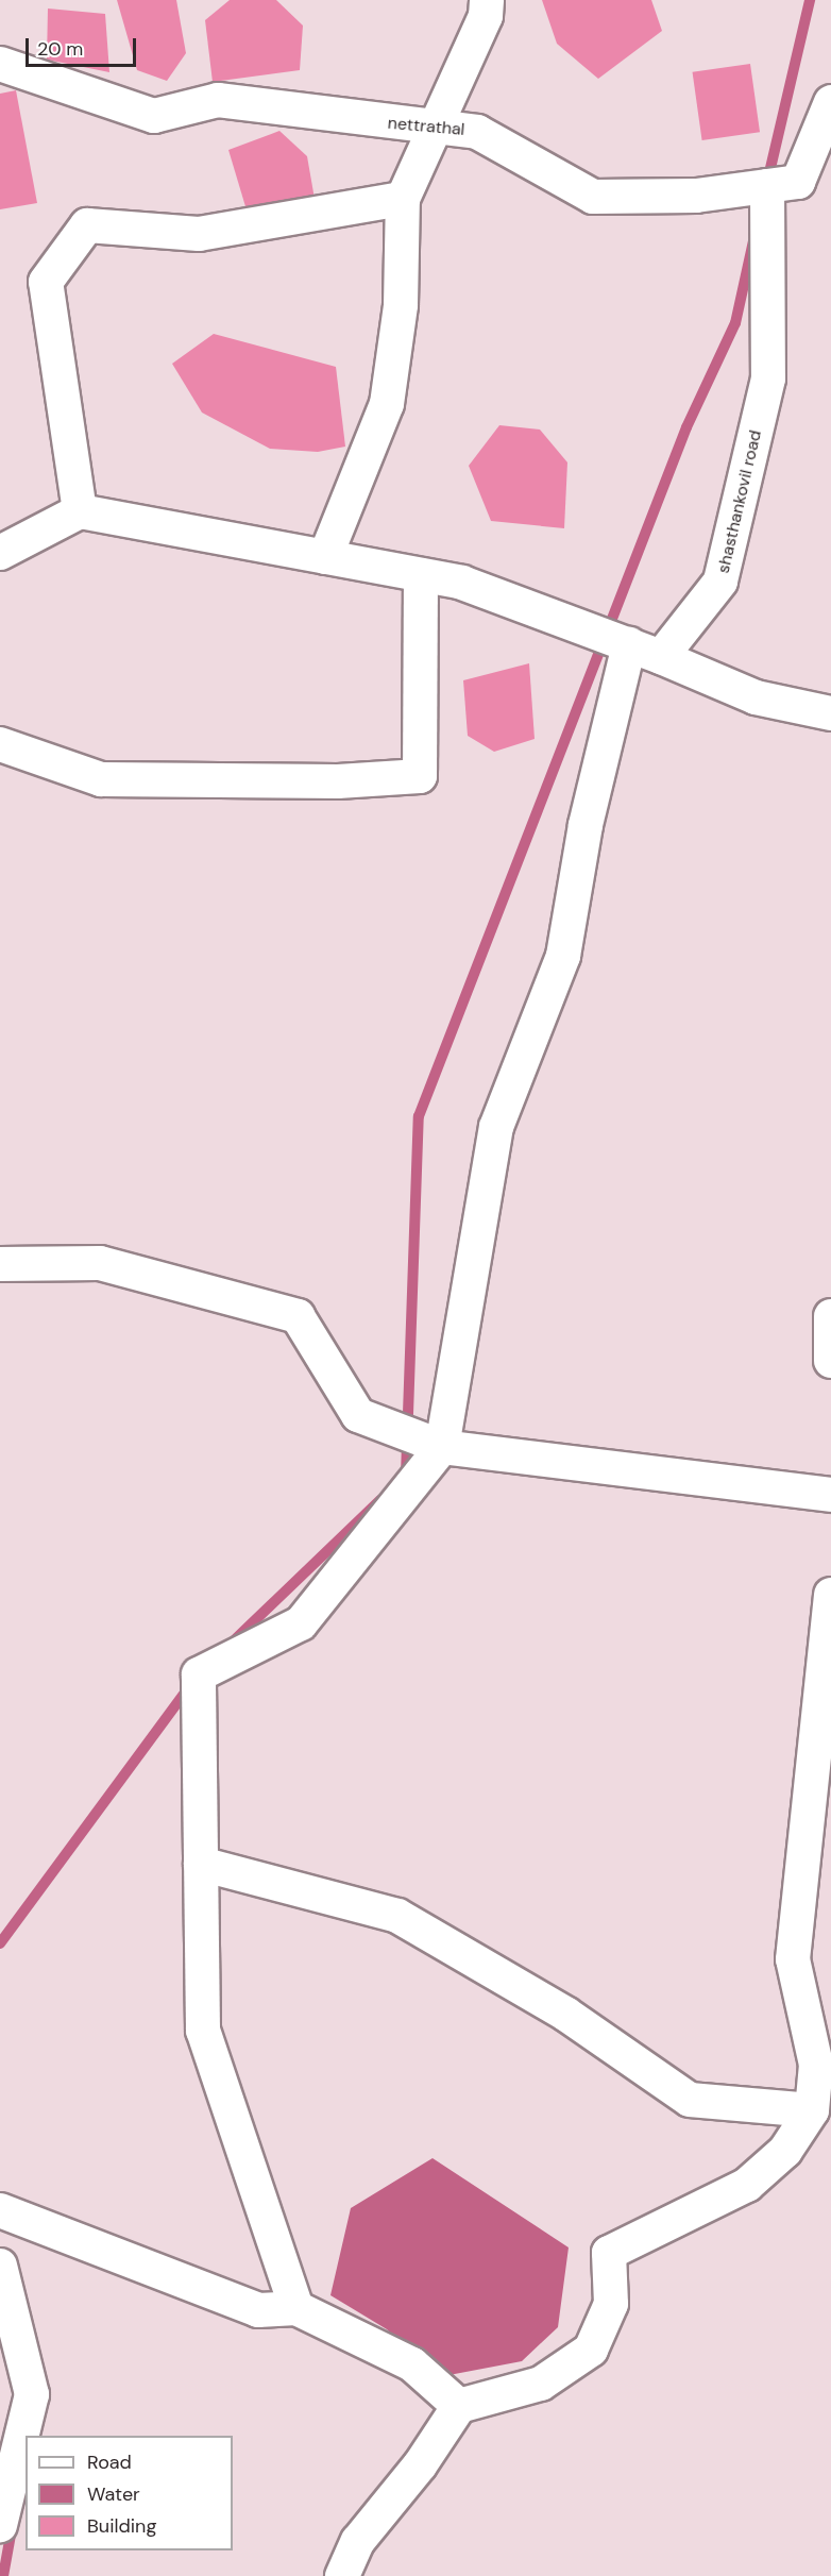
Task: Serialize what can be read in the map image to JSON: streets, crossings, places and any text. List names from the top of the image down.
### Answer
{
  "streets": {
    "street": ["nettrathal", "shasthankovil road"]
  },
  "crossings": [
    ["nettrathal", "shasthankovil road"]
  ],
  "legend": ["Road", "Water", "Building"],
  "scale_bar": "20 m"
}
